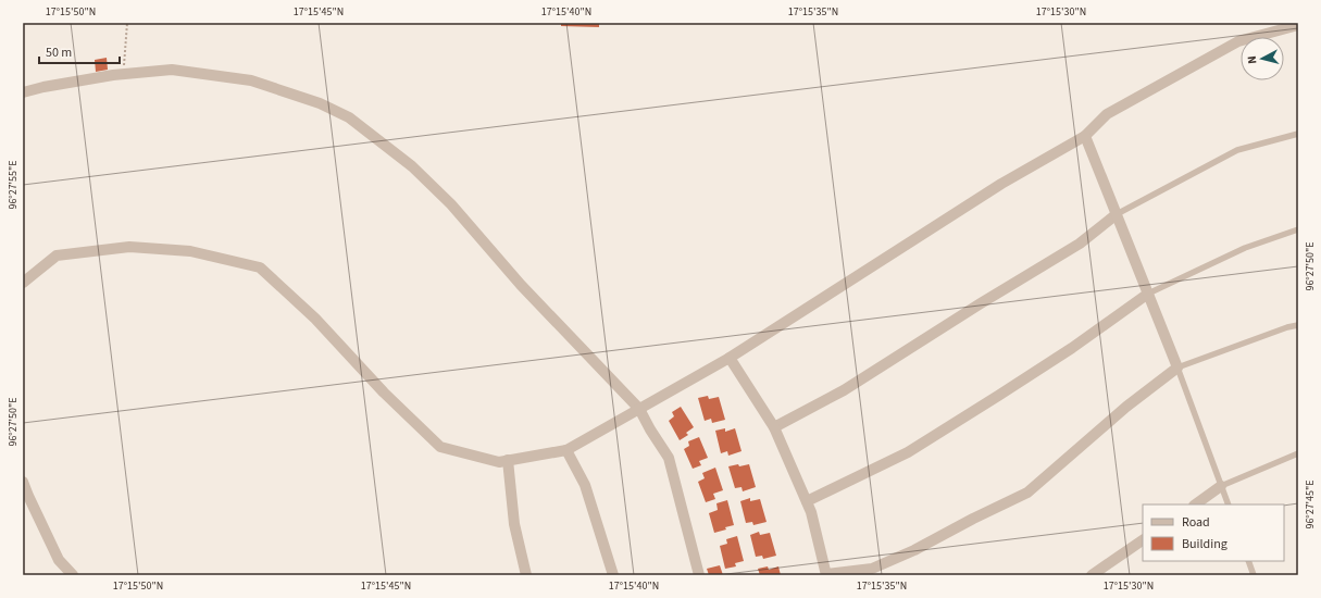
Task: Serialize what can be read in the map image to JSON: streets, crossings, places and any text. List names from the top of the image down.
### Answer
{
  "legend": ["Road", "Building"],
  "scale_bar": "50 m",
  "north": "left",
  "coordinates": [
    "17°15'50\"N",
    "17°15'45\"N",
    "17°15'40\"N",
    "17°15'35\"N",
    "17°15'30\"N",
    "96°27'55\"E",
    "96°27'50\"E",
    "96°27'45\"E"
  ]
}
